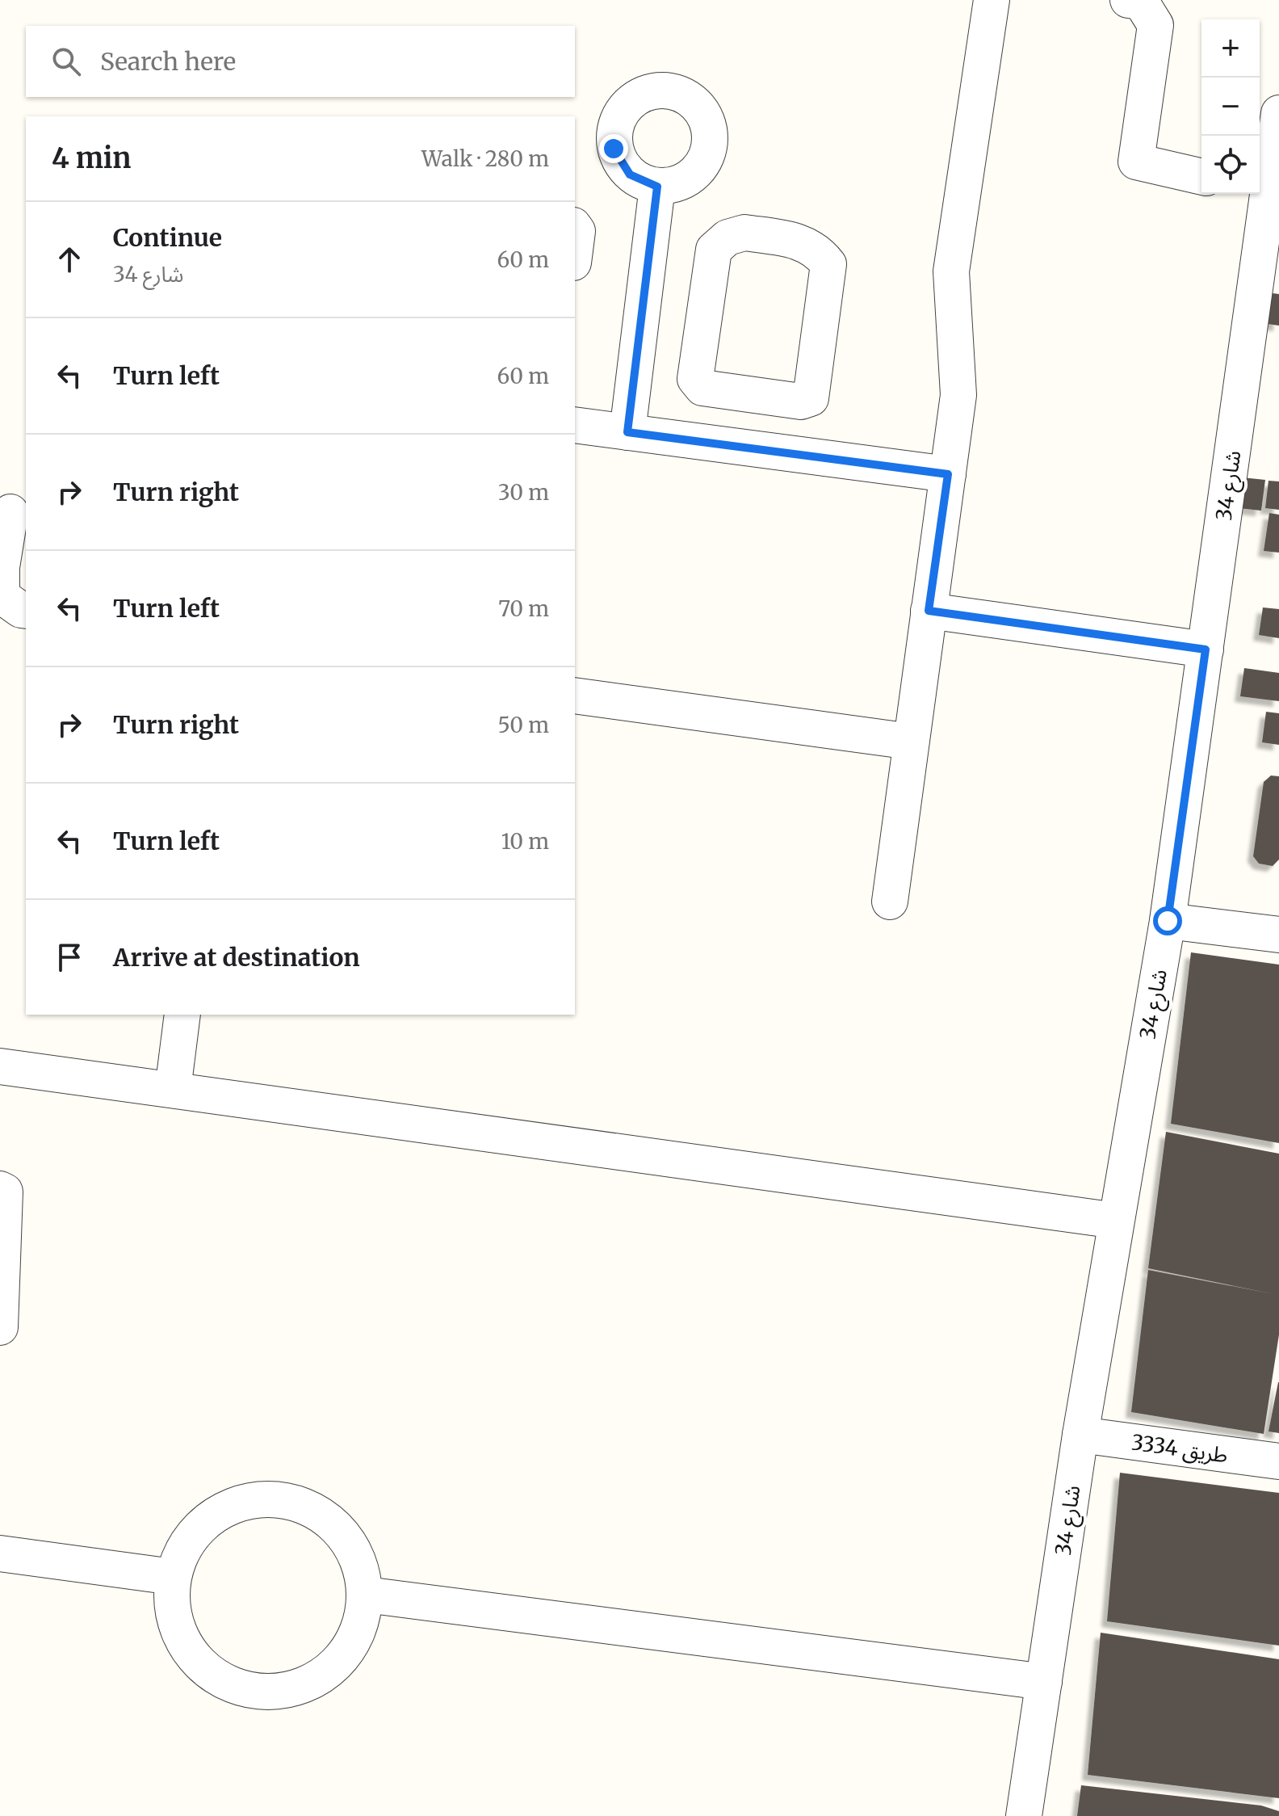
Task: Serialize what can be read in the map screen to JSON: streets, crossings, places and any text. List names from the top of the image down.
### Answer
{
  "streets": {
    "street": ["شارع 34", "طريق 3334"]
  },
  "crossings": [
    ["شارع 34", "طريق 3334"]
  ],
  "page": {
    "map_buttons": ["+", "−"],
    "search": "Search here",
    "heading": ["4 min", "Walk · 280 m"],
    "list": [
      ["Continue", "شارع 34", "60 m"],
      ["Turn left", "60 m"],
      ["Turn right", "30 m"],
      ["Turn left", "70 m"],
      ["Turn right", "50 m"],
      ["Turn left", "10 m"],
      "Arrive at destination"
    ]
  }
}
